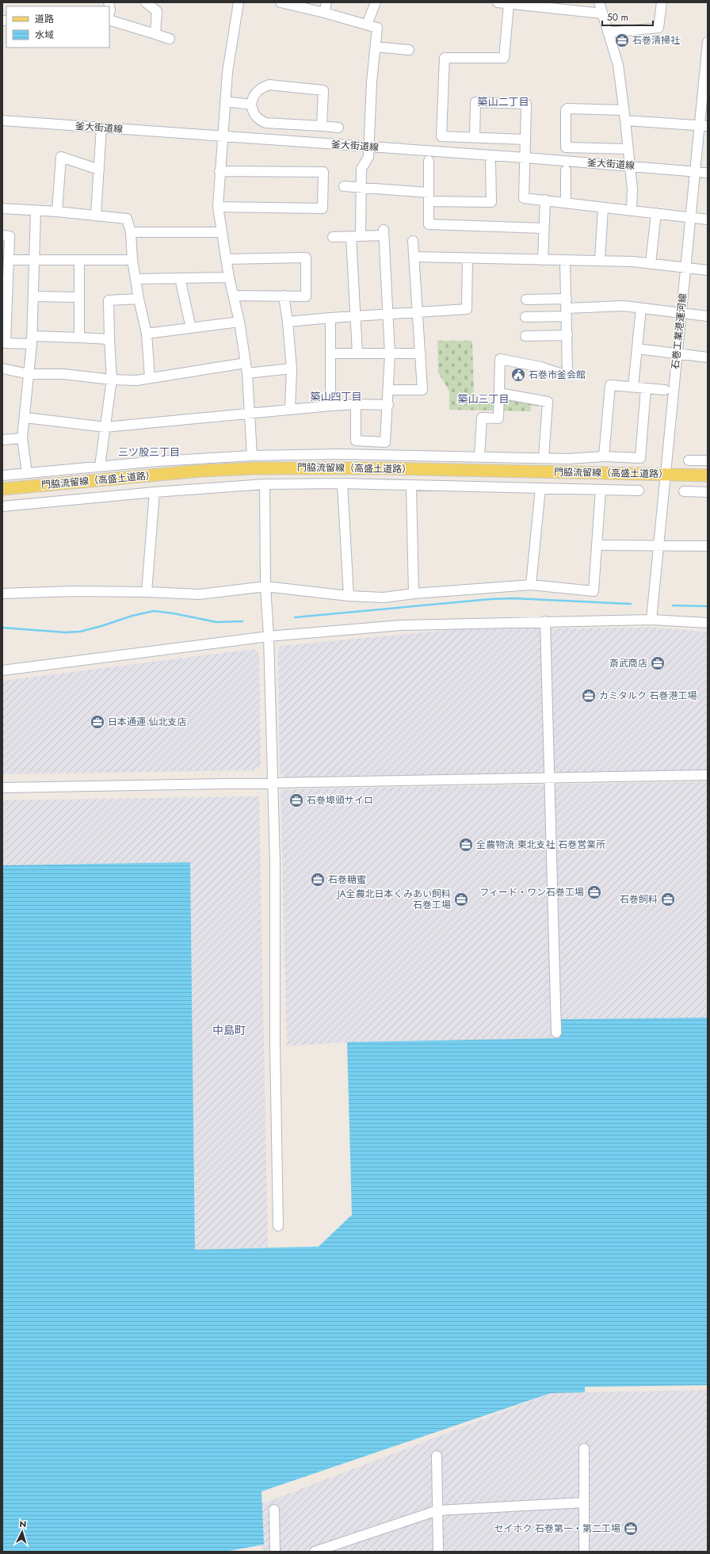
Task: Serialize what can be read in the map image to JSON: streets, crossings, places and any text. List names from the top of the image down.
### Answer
{
  "streets": {
    "main road": ["門脇流留線（高盛土道路）"],
    "street": ["釜大街道線", "石巻工業港運河線"]
  },
  "crossings": [
    ["釜大街道線", "石巻工業港運河線"],
    ["石巻工業港運河線", "門脇流留線（高盛土道路）"]
  ],
  "districts": [
    "築山二丁目",
    "築山四丁目",
    "築山三丁目",
    "三ツ股三丁目",
    "中島町"
  ],
  "places": {
    "office": [
      "石巻清掃社",
      "斎武商店",
      "カミタルク 石巻港工場",
      "日本通運 仙北支店",
      "石巻埠頭サイロ",
      "全農物流 東北支社 石巻営業所",
      "石巻糖蜜",
      "フィード・ワン石巻工場",
      "JA全農北日本くみあい飼料 石巻工場",
      "石巻飼料",
      "セイホク 石巻第一・第二工場"
    ],
    "public building": ["石巻市釜会館"]
  },
  "legend": ["道路", "水域"],
  "scale_bar": "50 m",
  "north": "top"
}
